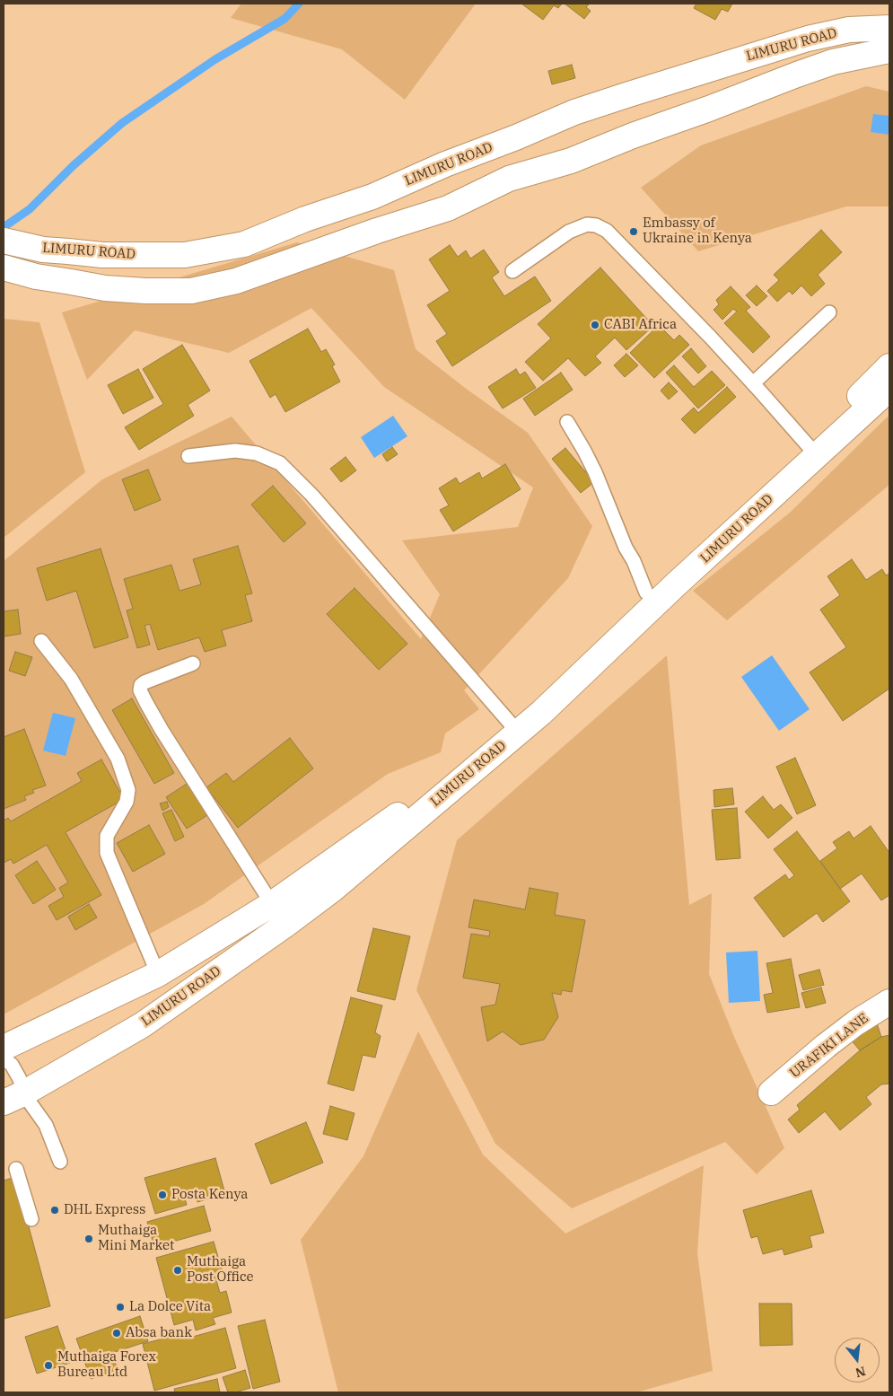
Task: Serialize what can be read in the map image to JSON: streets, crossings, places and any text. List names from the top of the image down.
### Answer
{
  "streets": {
    "main road": ["LIMURU ROAD", "URAFIKI LANE"]
  },
  "places": [
    "Embassy of Ukraine in Kenya",
    "CABI Africa",
    "Posta Kenya",
    "DHL Express",
    "Muthaiga Mini Market",
    "Muthaiga Post Office",
    "La Dolce Vita",
    "Absa bank",
    "Muthaiga Forex Bureau Ltd"
  ],
  "north": "bottom"
}
